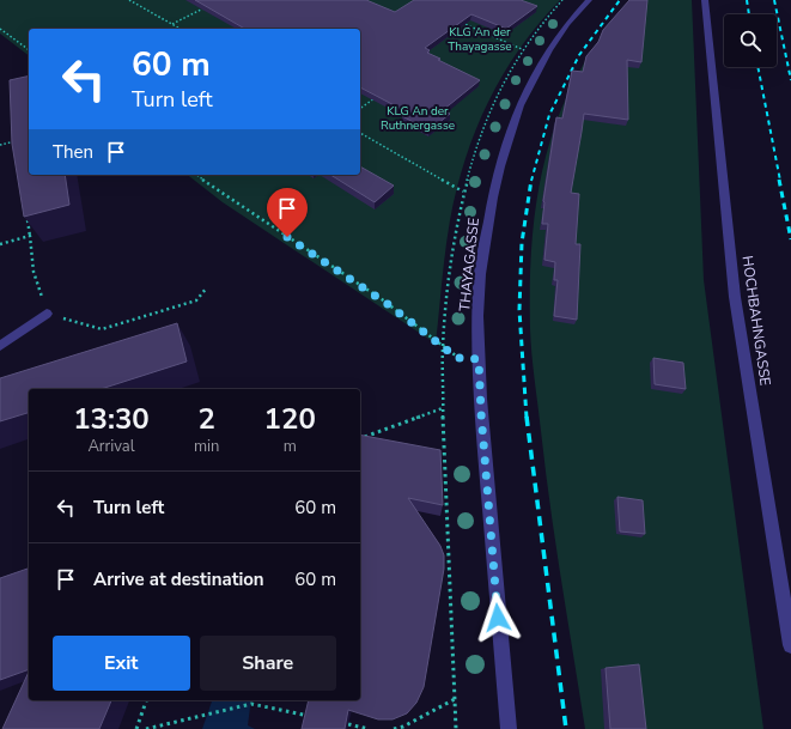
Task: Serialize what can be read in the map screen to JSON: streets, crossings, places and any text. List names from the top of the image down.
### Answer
{
  "streets": {
    "street": ["THAYAGASSE", "HOCHBAHNGASSE"]
  },
  "parks": ["KLG An der Thayagasse", "KLG An der Ruthnergasse"],
  "page": {
    "turn": ["60 m", "Turn left"],
    "then": "Then",
    "eta": [
      "13:30",
      "Arrival",
      "2",
      "min",
      "120",
      "m"
    ],
    "list": [
      {
        "name": "Turn left",
        "value": "60 m"
      },
      {
        "name": "Arrive at destination",
        "value": "60 m"
      }
    ],
    "buttons": ["Exit", "Share"]
  }
}
